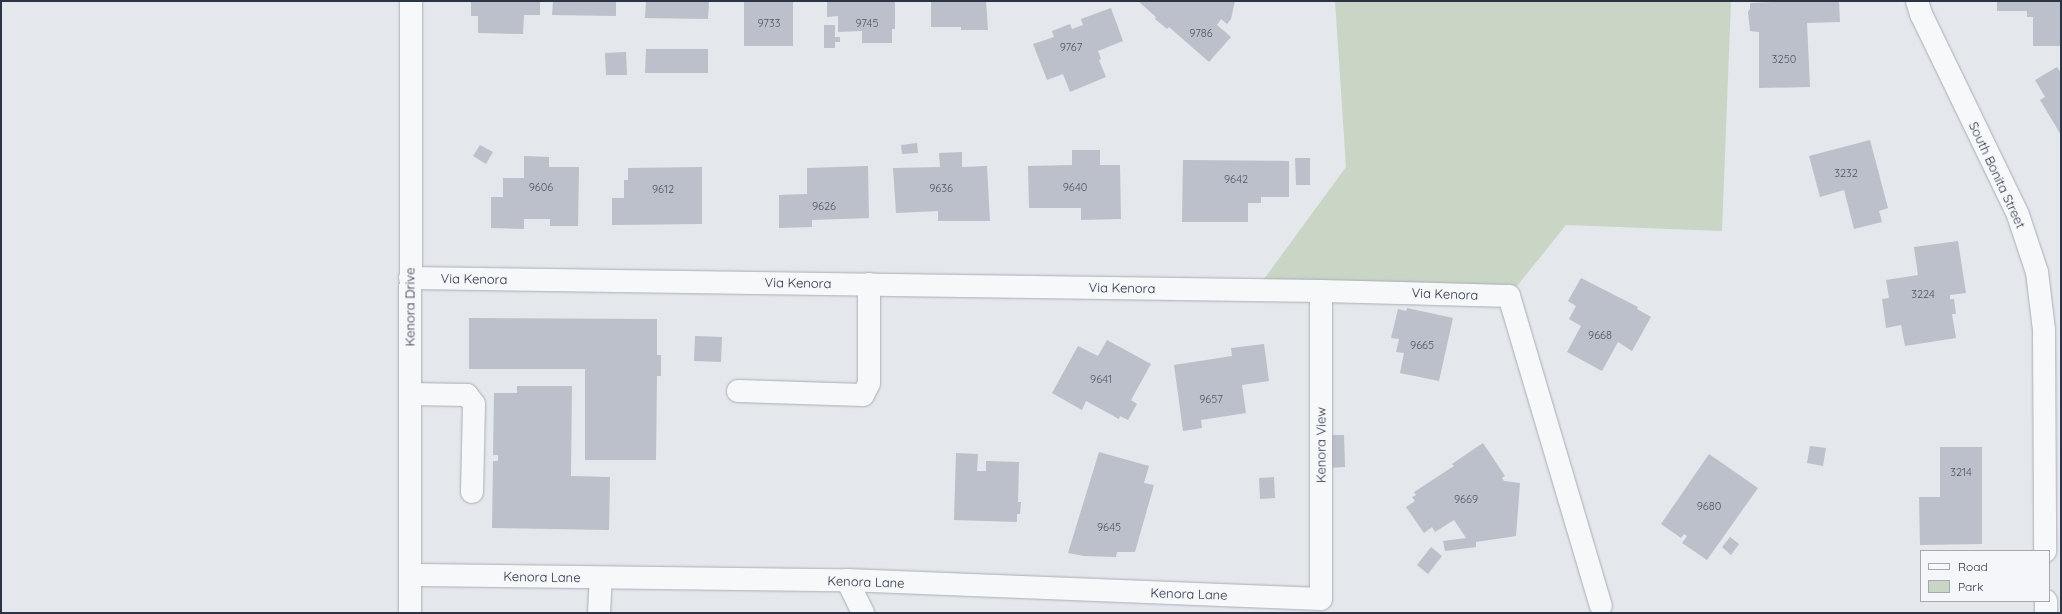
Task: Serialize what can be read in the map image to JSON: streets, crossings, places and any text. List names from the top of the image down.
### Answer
{
  "streets": {
    "street": [
      "South Bonita Street",
      "Via Kenora",
      "Kenora Drive",
      "Kenora View",
      "Kenora Lane"
    ]
  },
  "crossings": [
    ["Via Kenora", "Kenora Drive"],
    ["Via Kenora", "Kenora View"],
    ["Kenora Drive", "Kenora Lane"],
    ["Kenora View", "Kenora Lane"]
  ],
  "house_numbers": [
    "9733",
    "9745",
    "9786",
    "9767",
    "3250",
    "3232",
    "9642",
    "9606",
    "9640",
    "9636",
    "9612",
    "9626",
    "3224",
    "9668",
    "9665",
    "9641",
    "9657",
    "3214",
    "9669",
    "9680",
    "9645"
  ],
  "legend": ["Road", "Park"]
}
